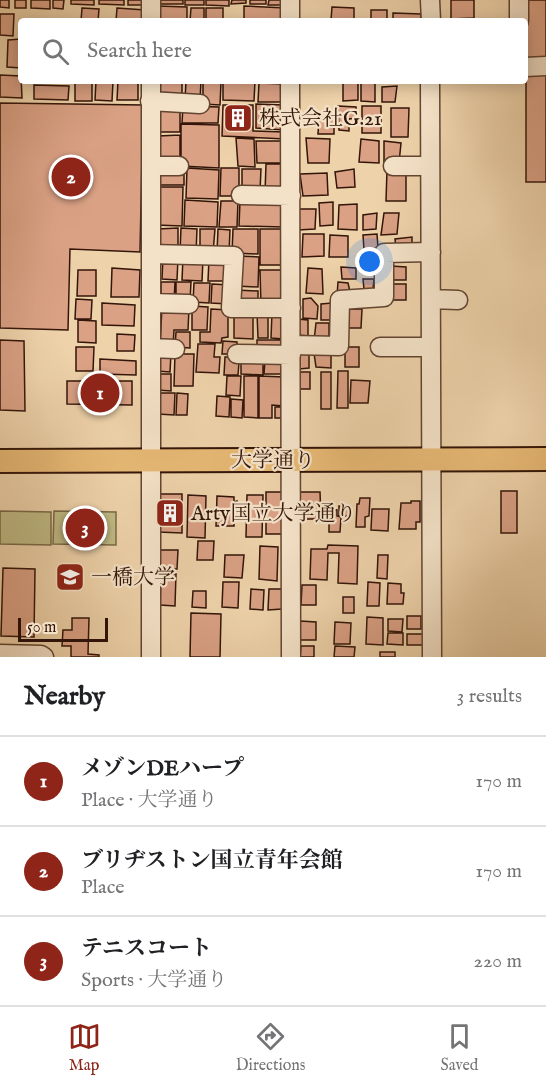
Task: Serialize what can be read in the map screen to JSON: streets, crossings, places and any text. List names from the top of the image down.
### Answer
{
  "streets": {
    "main road": ["大学通り"]
  },
  "places": {
    "building": ["株式会社G.21", "Arty国立大学通り"],
    "school or university": ["一橋大学"]
  },
  "scale_bar": "50 m",
  "page": {
    "search": "Search here",
    "pins": ["2", "1", "3"],
    "scale": "50 m",
    "heading": ["Nearby", "3 results"],
    "list": [
      {
        "mark": "1",
        "name": "メゾンDEハープ",
        "note": "Place · 大学通り",
        "value": "170 m"
      },
      {
        "mark": "2",
        "name": "ブリヂストン国立青年会館",
        "note": "Place",
        "value": "170 m"
      },
      {
        "mark": "3",
        "name": "テニスコート",
        "note": "Sports · 大学通り",
        "value": "220 m"
      }
    ],
    "nav": ["Map", "Directions", "Saved"]
  }
}
